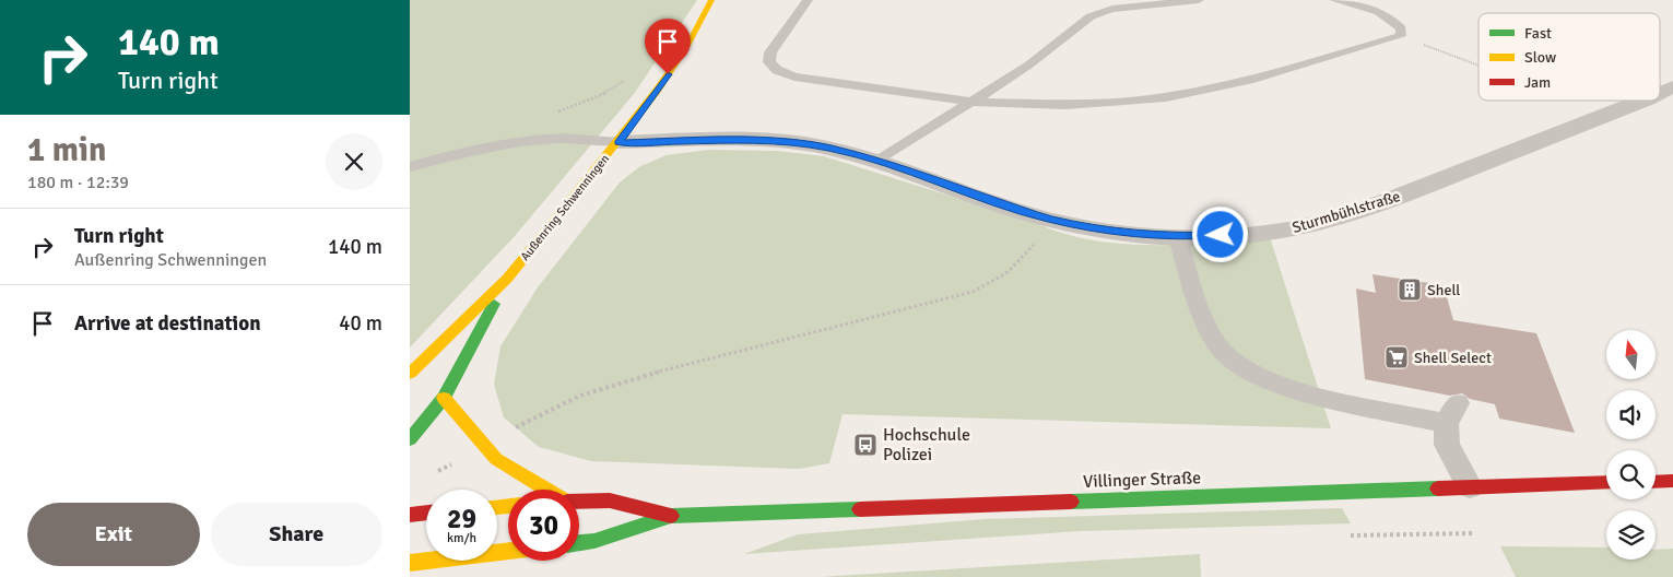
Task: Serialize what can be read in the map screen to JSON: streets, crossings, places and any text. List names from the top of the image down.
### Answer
{
  "streets": {
    "street": ["Außenring Schwenningen", "Sturmbühlstraße", "Villinger Straße"]
  },
  "crossings": [
    ["Außenring Schwenningen", "Sturmbühlstraße"]
  ],
  "places": {
    "building": ["Shell"],
    "supermarket": ["Shell Select"],
    "bus stop": ["Hochschule Polizei"]
  },
  "legend": ["Fast", "Slow", "Jam"],
  "north": "top",
  "page": {
    "turn": ["140 m", "Turn right"],
    "heading": ["1 min", "180 m · 12:39"],
    "list": [
      {
        "name": "Turn right",
        "note": "Außenring Schwenningen",
        "value": "140 m"
      },
      {
        "name": "Arrive at destination",
        "value": "40 m"
      }
    ],
    "speed": "29 km/h",
    "limit": "30",
    "buttons": ["Exit", "Share"]
  }
}
